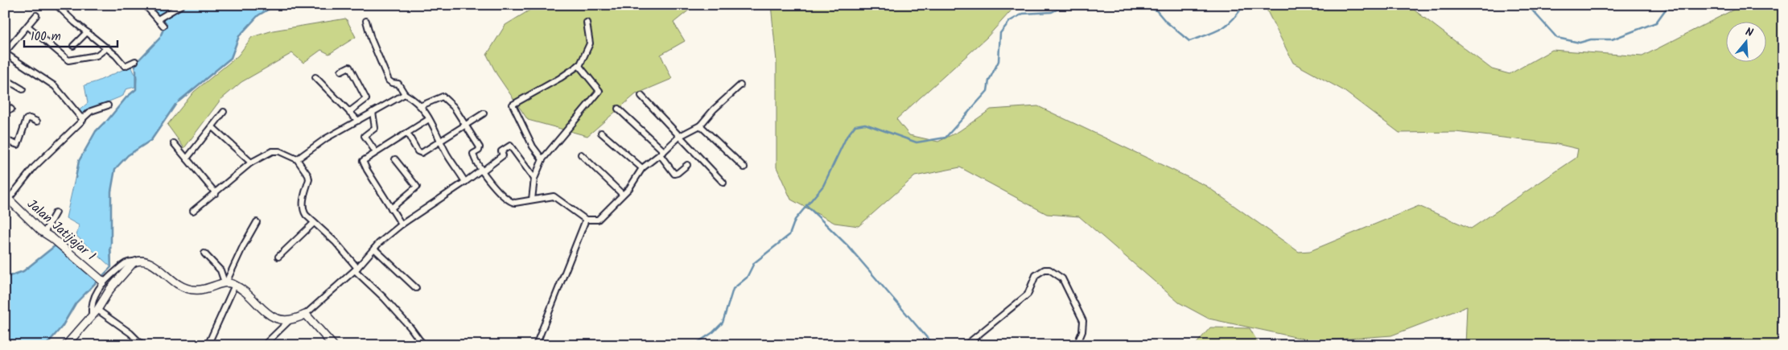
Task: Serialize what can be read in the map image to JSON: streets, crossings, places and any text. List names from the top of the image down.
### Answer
{
  "streets": {
    "street": ["Jalan Jatijajar 1"]
  },
  "scale_bar": "100 m",
  "north": "top"
}
